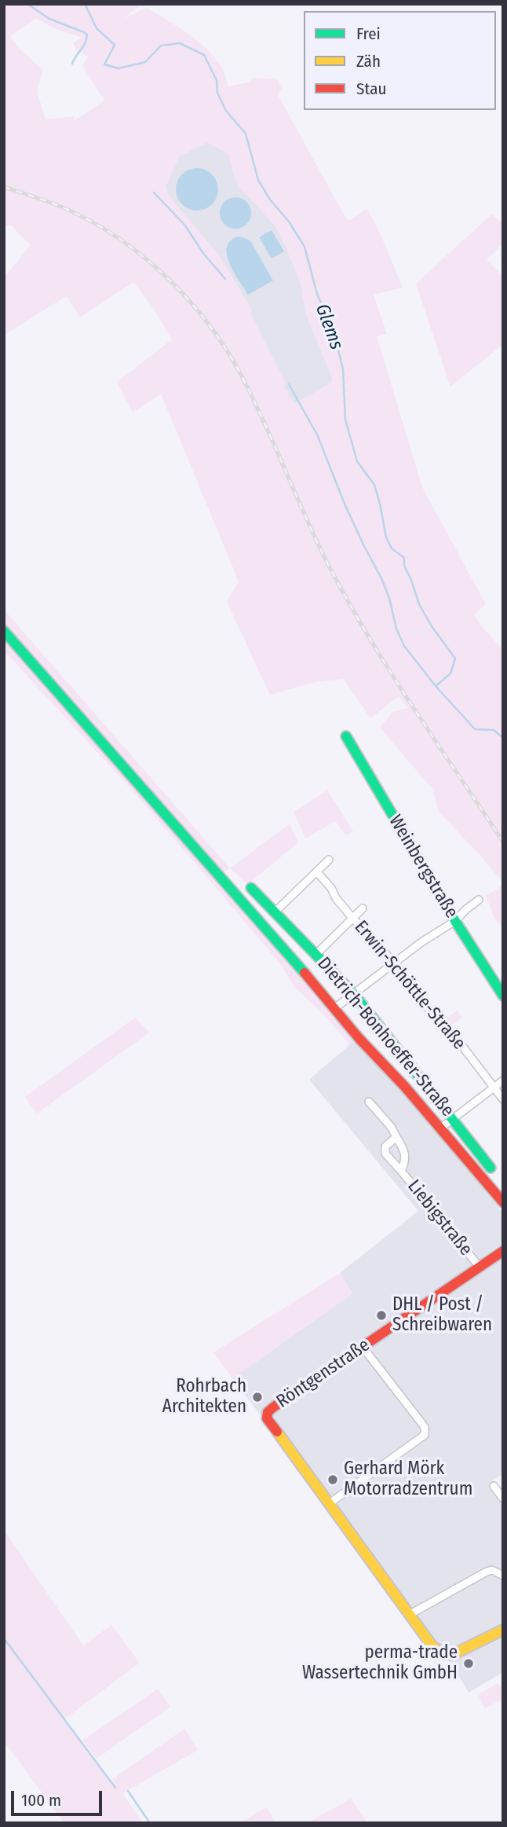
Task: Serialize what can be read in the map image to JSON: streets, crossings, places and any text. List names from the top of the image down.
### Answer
{
  "streets": {
    "street": [
      "Weinbergstraße",
      "Erwin-Schöttle-Straße",
      "Dietrich-Bonhoeffer-Straße",
      "Liebigstraße",
      "Röntgenstraße"
    ]
  },
  "crossings": [
    ["Liebigstraße", "Röntgenstraße"]
  ],
  "water": ["Glems"],
  "places": [
    "DHL / Post / Schreibwaren",
    "Rohrbach Architekten",
    "Gerhard Mörk Motorradzentrum",
    "perma-trade Wassertechnik GmbH"
  ],
  "legend": ["Frei", "Zäh", "Stau"],
  "scale_bar": "100 m"
}
